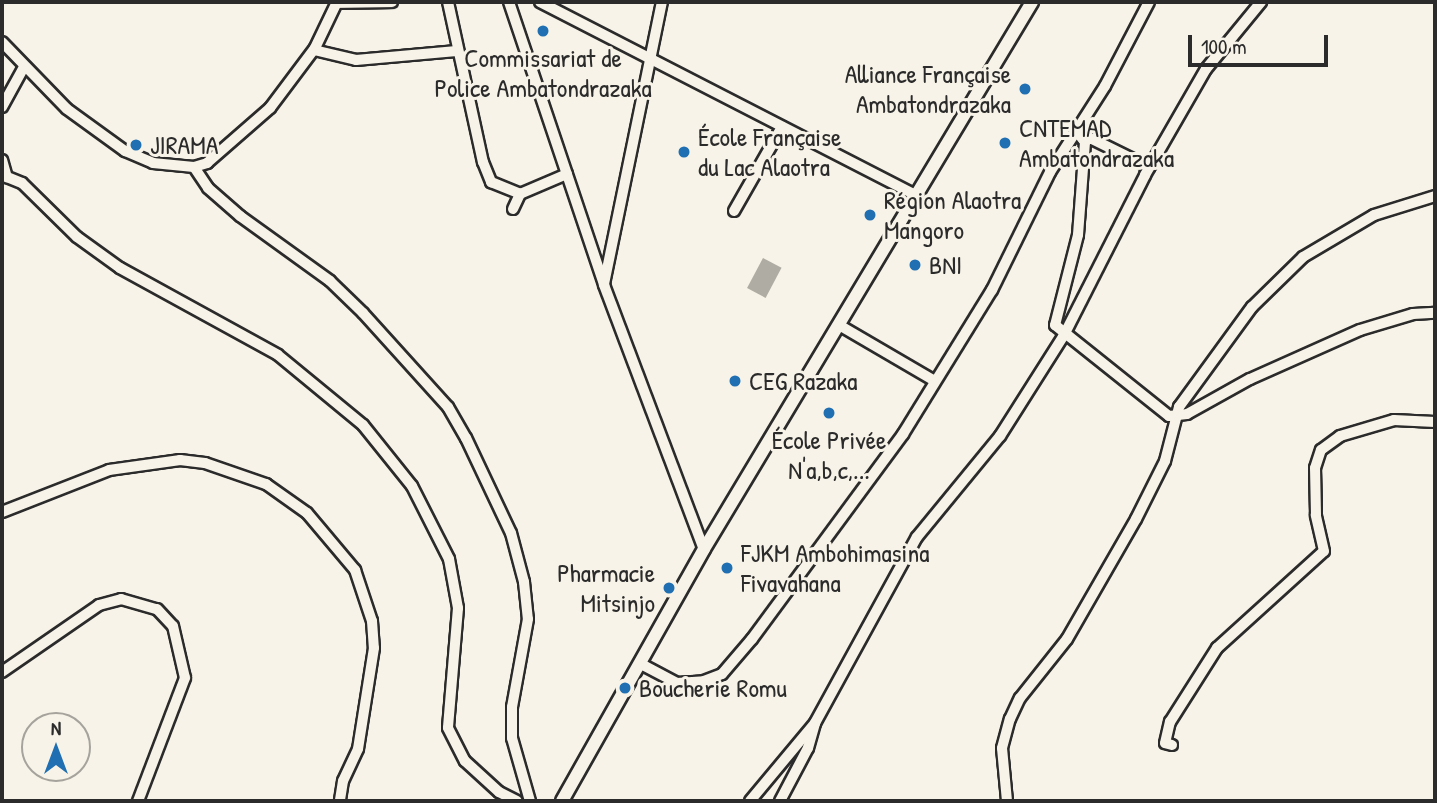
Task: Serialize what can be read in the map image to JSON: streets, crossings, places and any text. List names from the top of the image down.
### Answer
{
  "places": [
    "Commissariat de Police Ambatondrazaka",
    "Alliance Française Ambatondrazaka",
    "CNTEMAD Ambatondrazaka",
    "JIRAMA",
    "École Française du Lac Alaotra",
    "Région Alaotra Mangoro",
    "BNI",
    "CEG Razaka",
    "École Privée N'a,b,c,...",
    "FJKM Ambohimasina Fivavahana",
    "Pharmacie Mitsinjo",
    "Boucherie Romu"
  ],
  "scale_bar": "100 m",
  "north": "top"
}
